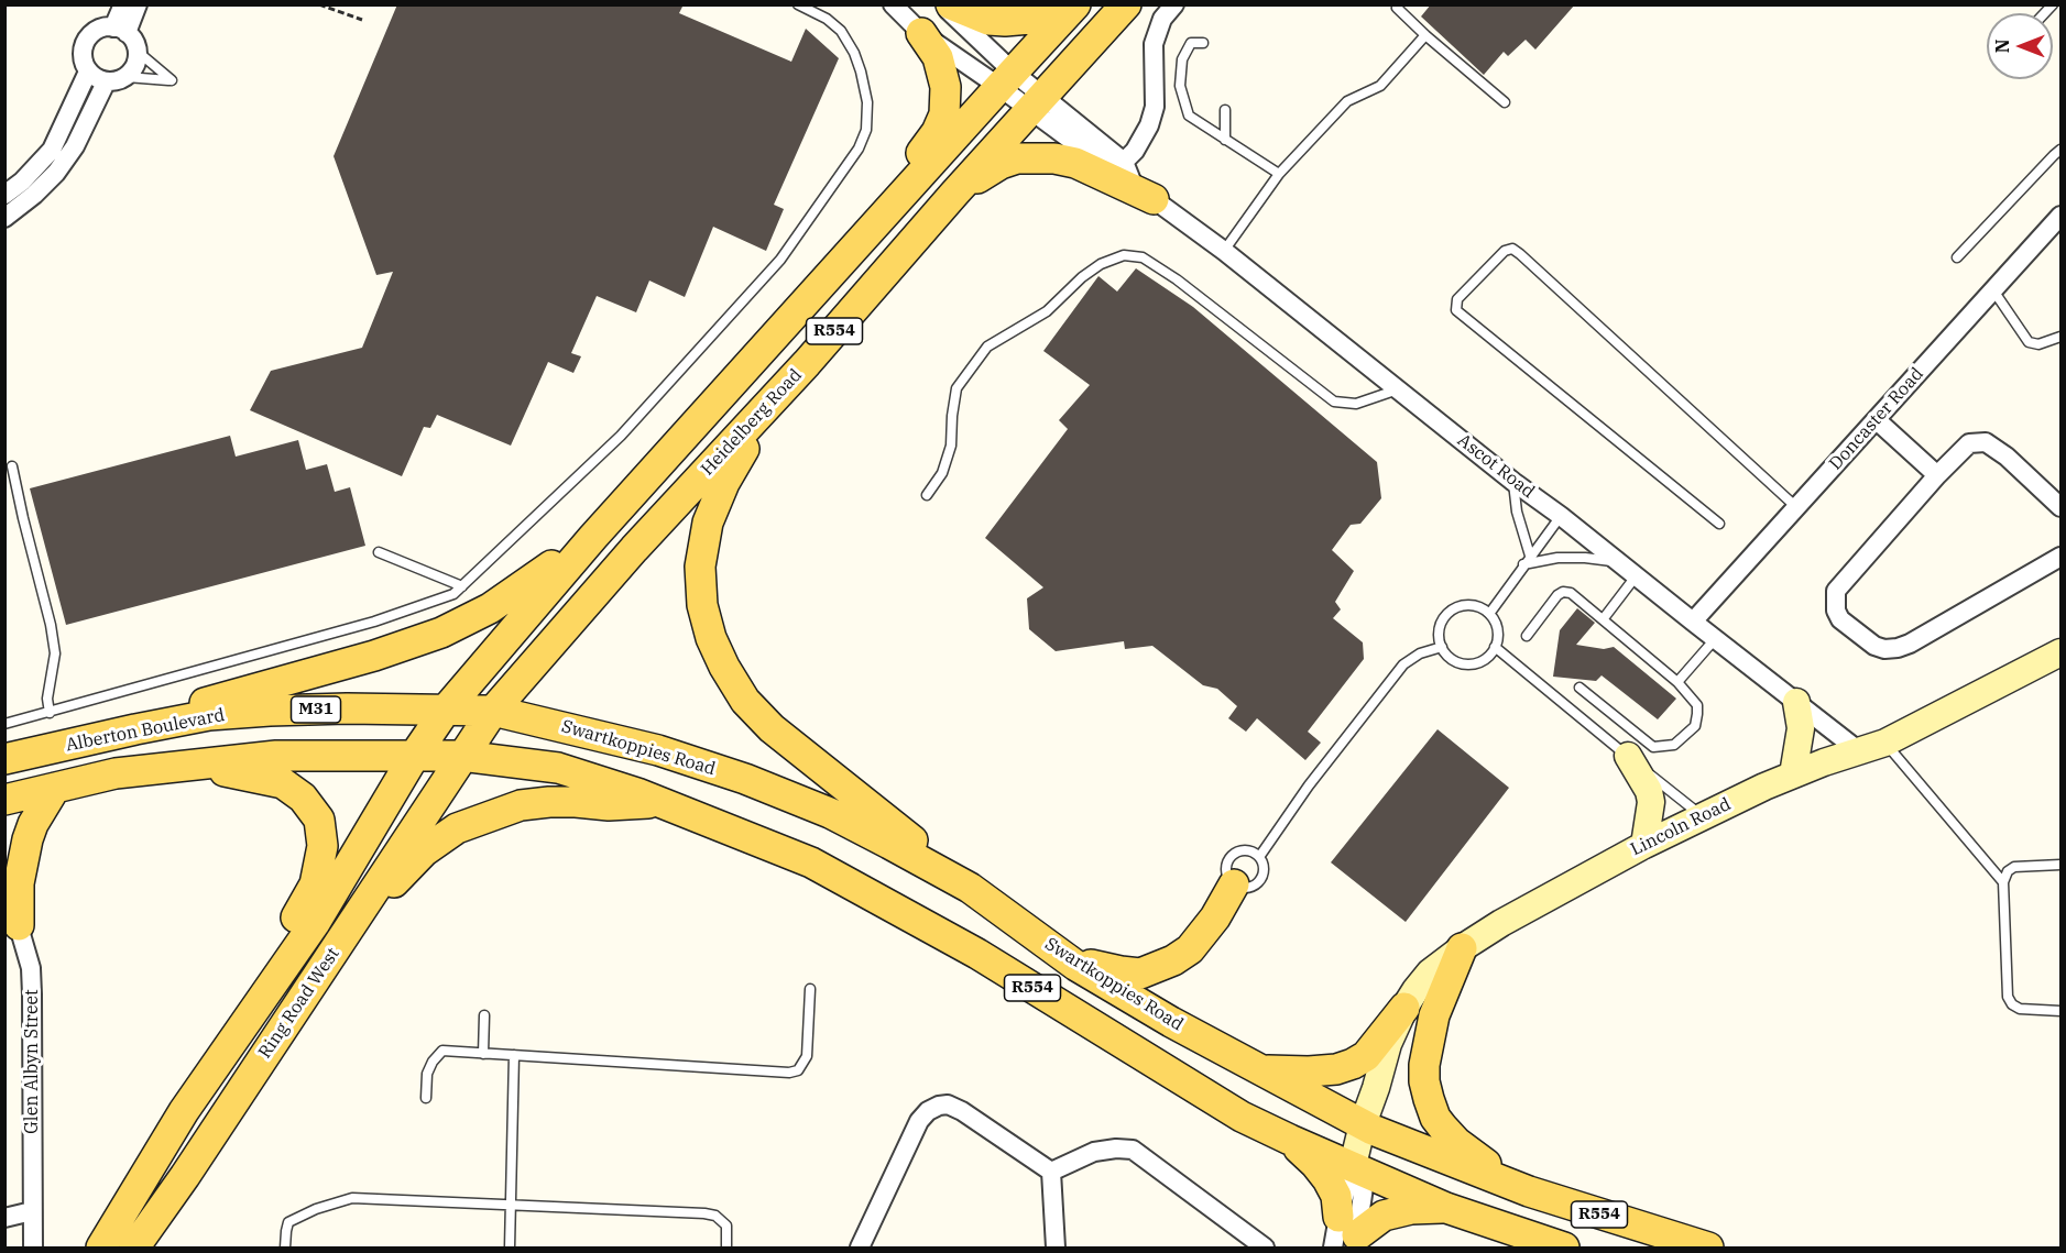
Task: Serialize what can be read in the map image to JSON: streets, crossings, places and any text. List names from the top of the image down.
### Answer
{
  "streets": {
    "main road": [
      "R554",
      "Heidelberg Road",
      "M31",
      "Alberton Boulevard",
      "Swartkoppies Road",
      "Ring Road West"
    ],
    "street": [
      "Doncaster Road",
      "Ascot Road",
      "Lincoln Road",
      "Glen Albyn Street"
    ]
  },
  "crossings": [
    ["R554", "Heidelberg Road"],
    ["R554", "Alberton Boulevard"],
    ["R554", "Swartkoppies Road"],
    ["R554", "Lincoln Road"],
    ["R554", "Ring Road West"],
    ["Doncaster Road", "Ascot Road"],
    ["Heidelberg Road", "Swartkoppies Road"],
    ["Heidelberg Road", "Ring Road West"],
    ["Ascot Road", "Lincoln Road"],
    ["Alberton Boulevard", "Swartkoppies Road"],
    ["Alberton Boulevard", "Ring Road West"],
    ["Swartkoppies Road", "Lincoln Road"]
  ],
  "north": "left"
}
